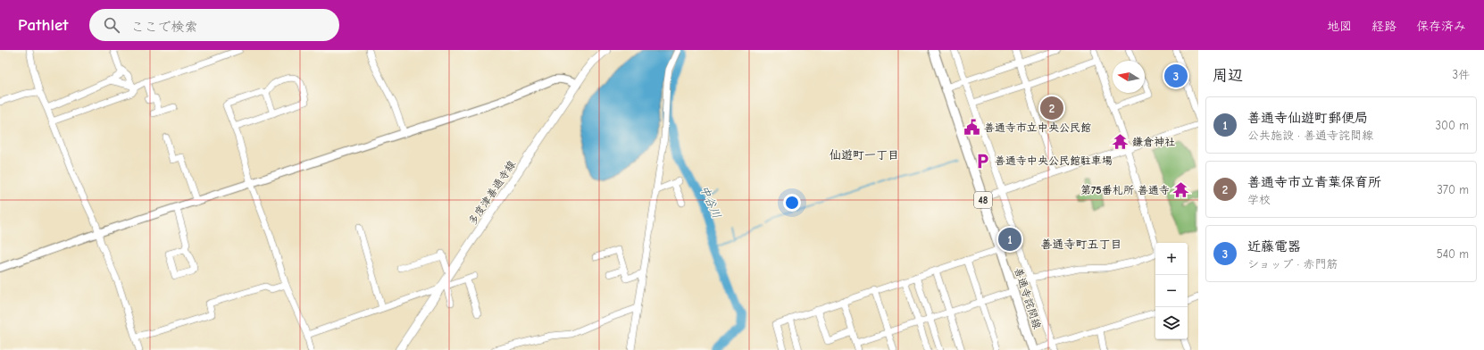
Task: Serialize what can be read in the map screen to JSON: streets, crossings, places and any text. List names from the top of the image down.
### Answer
{
  "streets": {
    "main road": ["多度津善通寺線", "48", "善通寺詫間線"]
  },
  "districts": ["仙遊町一丁目", "善通寺町五丁目"],
  "water": ["中谷川"],
  "places": {
    "public building": ["善通寺市立中央公民館"],
    "temple": ["鎌倉神社", "第75番札所 善通寺"],
    "parking": ["善通寺中央公民館駐車場"]
  },
  "north": "left",
  "page": {
    "header": "Pathlet",
    "search": "ここで検索",
    "nav": ["地図", "経路", "保存済み"],
    "heading": ["周辺", "3件"],
    "pins": ["3", "2", "1"],
    "list": [
      {
        "mark": "1",
        "name": "善通寺仙遊町郵便局",
        "note": "公共施設 · 善通寺詫間線",
        "value": "300 m"
      },
      {
        "mark": "2",
        "name": "善通寺市立青葉保育所",
        "note": "学校",
        "value": "370 m"
      },
      {
        "mark": "3",
        "name": "近藤電器",
        "note": "ショップ · 赤門筋",
        "value": "540 m"
      }
    ],
    "map_buttons": ["+", "−"]
  }
}
